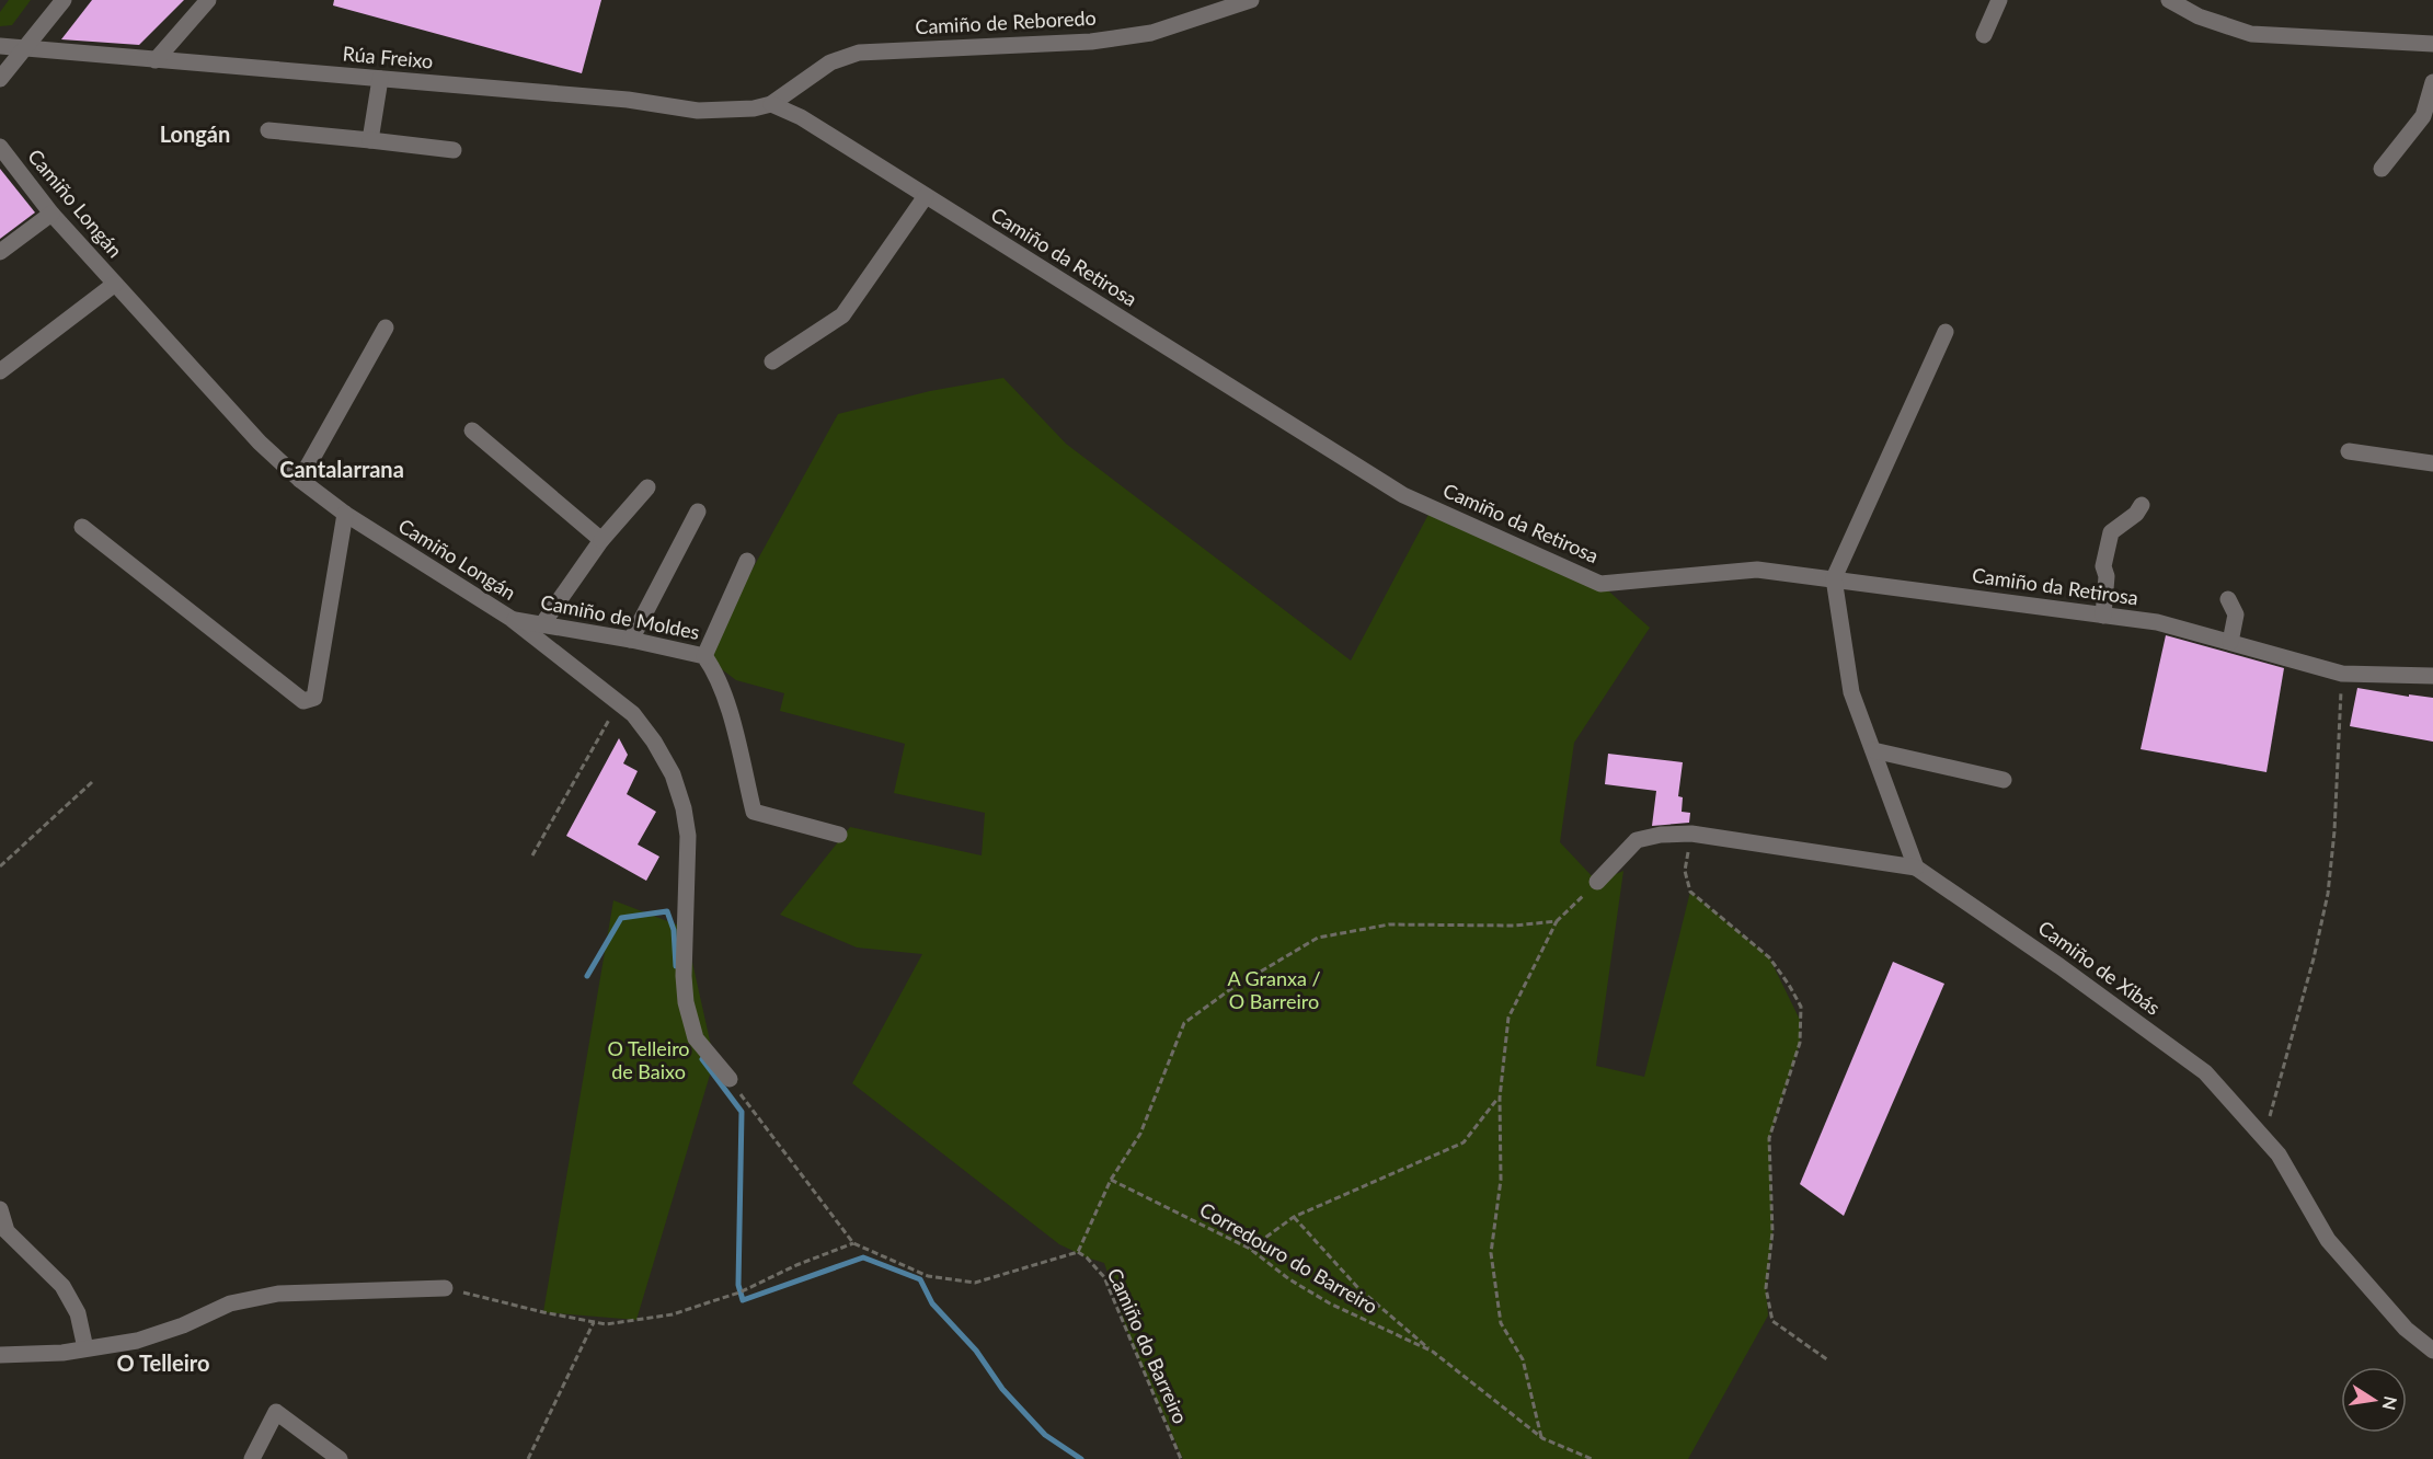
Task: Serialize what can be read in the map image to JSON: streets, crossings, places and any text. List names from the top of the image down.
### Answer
{
  "streets": {
    "street": [
      "Camiño de Reboredo",
      "Rúa Freixo",
      "Camiño Longán",
      "Camiño da Retirosa",
      "Camiño de Moldes",
      "Camiño de Xibás"
    ],
    "path": ["Corredouro do Barreiro", "Camiño do Barreiro"]
  },
  "crossings": [
    ["Camiño de Reboredo", "Rúa Freixo"],
    ["Camiño de Reboredo", "Camiño da Retirosa"],
    ["Rúa Freixo", "Camiño da Retirosa"],
    ["Camiño Longán", "Camiño de Moldes"]
  ],
  "districts": ["Longán", "Cantalarrana", "O Telleiro"],
  "parks": ["A Granxa / O Barreiro", "O Telleiro de Baixo"],
  "north": "right"
}
